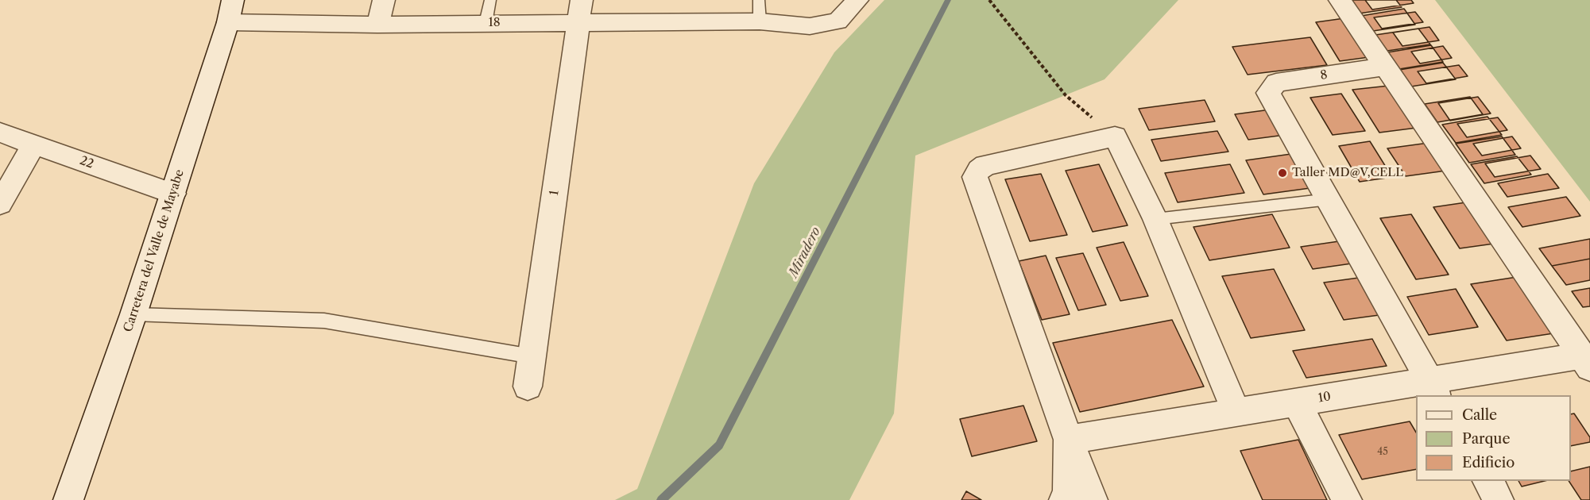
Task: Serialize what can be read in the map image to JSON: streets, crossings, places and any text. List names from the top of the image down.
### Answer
{
  "streets": {
    "street": [
      "18",
      "8",
      "22",
      "1",
      "Carretera del Valle de Mayabe",
      "10"
    ]
  },
  "crossings": [
    ["18", "1"],
    ["18", "Carretera del Valle de Mayabe"],
    ["22", "Carretera del Valle de Mayabe"]
  ],
  "water": ["Miradero"],
  "places": ["Taller MD@V,CELL"],
  "house_numbers": ["45"],
  "legend": ["Calle", "Parque", "Edificio"]
}
